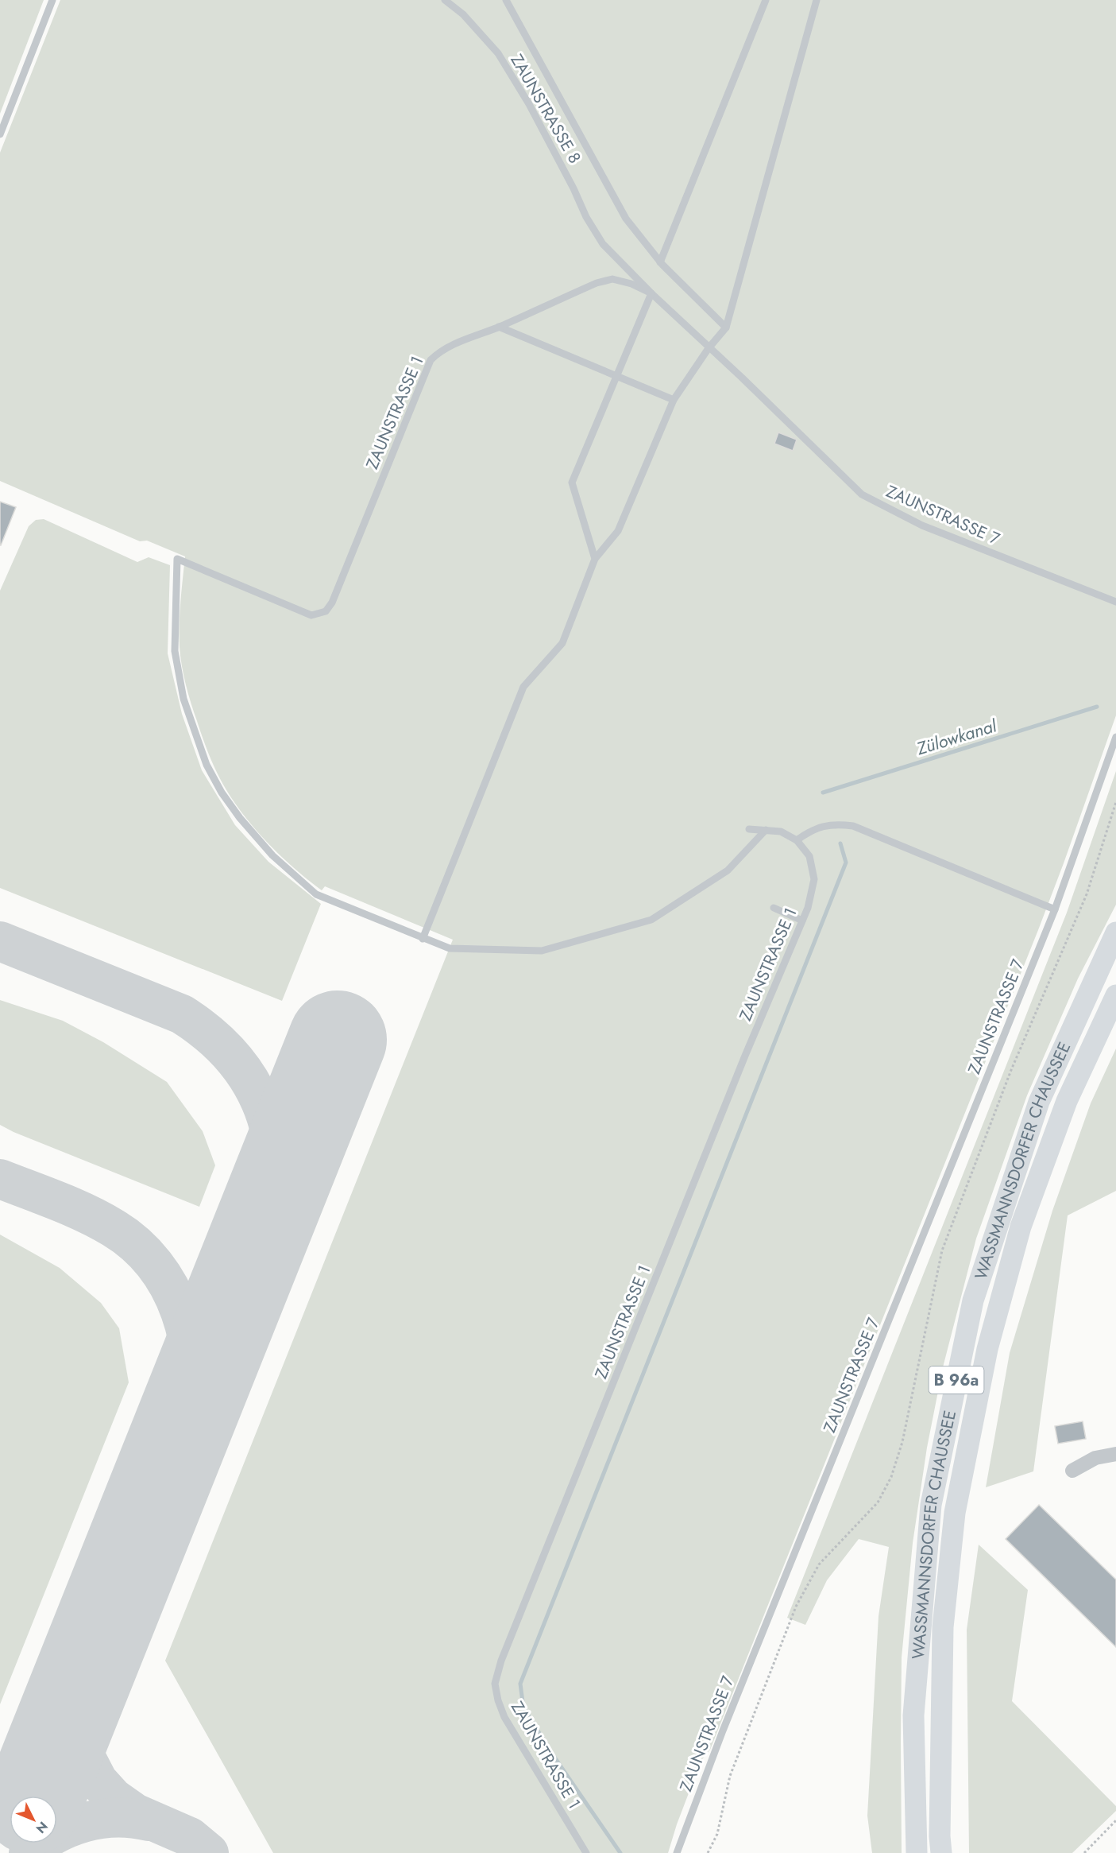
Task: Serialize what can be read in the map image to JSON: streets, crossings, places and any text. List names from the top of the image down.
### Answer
{
  "streets": {
    "main road": ["WASSMANNSDORFER CHAUSSEE", "B 96a"],
    "lane": ["ZAUNSTRASSE 8", "ZAUNSTRASSE 1", "ZAUNSTRASSE 7"]
  },
  "crossings": [
    ["ZAUNSTRASSE 8", "ZAUNSTRASSE 1"],
    ["ZAUNSTRASSE 1", "ZAUNSTRASSE 7"]
  ],
  "water": ["Zülowkanal"],
  "north": "bottom right"
}
